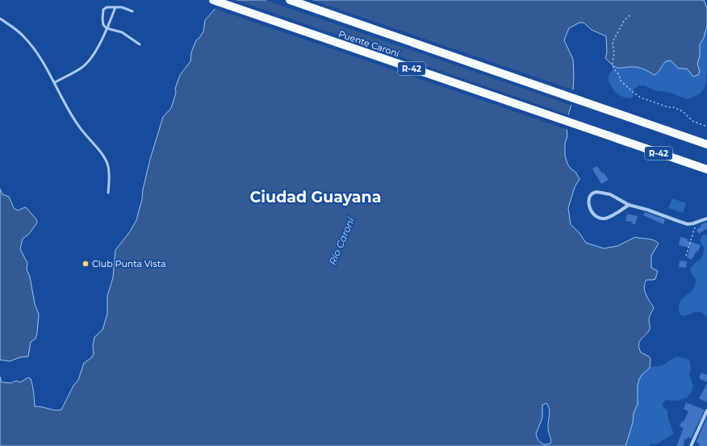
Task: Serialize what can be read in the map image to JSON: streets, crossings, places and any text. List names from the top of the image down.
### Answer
{
  "streets": {
    "main road": ["Puente Caroní", "R-42"]
  },
  "districts": ["Ciudad Guayana"],
  "water": ["Río Caroní"],
  "places": ["Club Punta Vista"]
}
